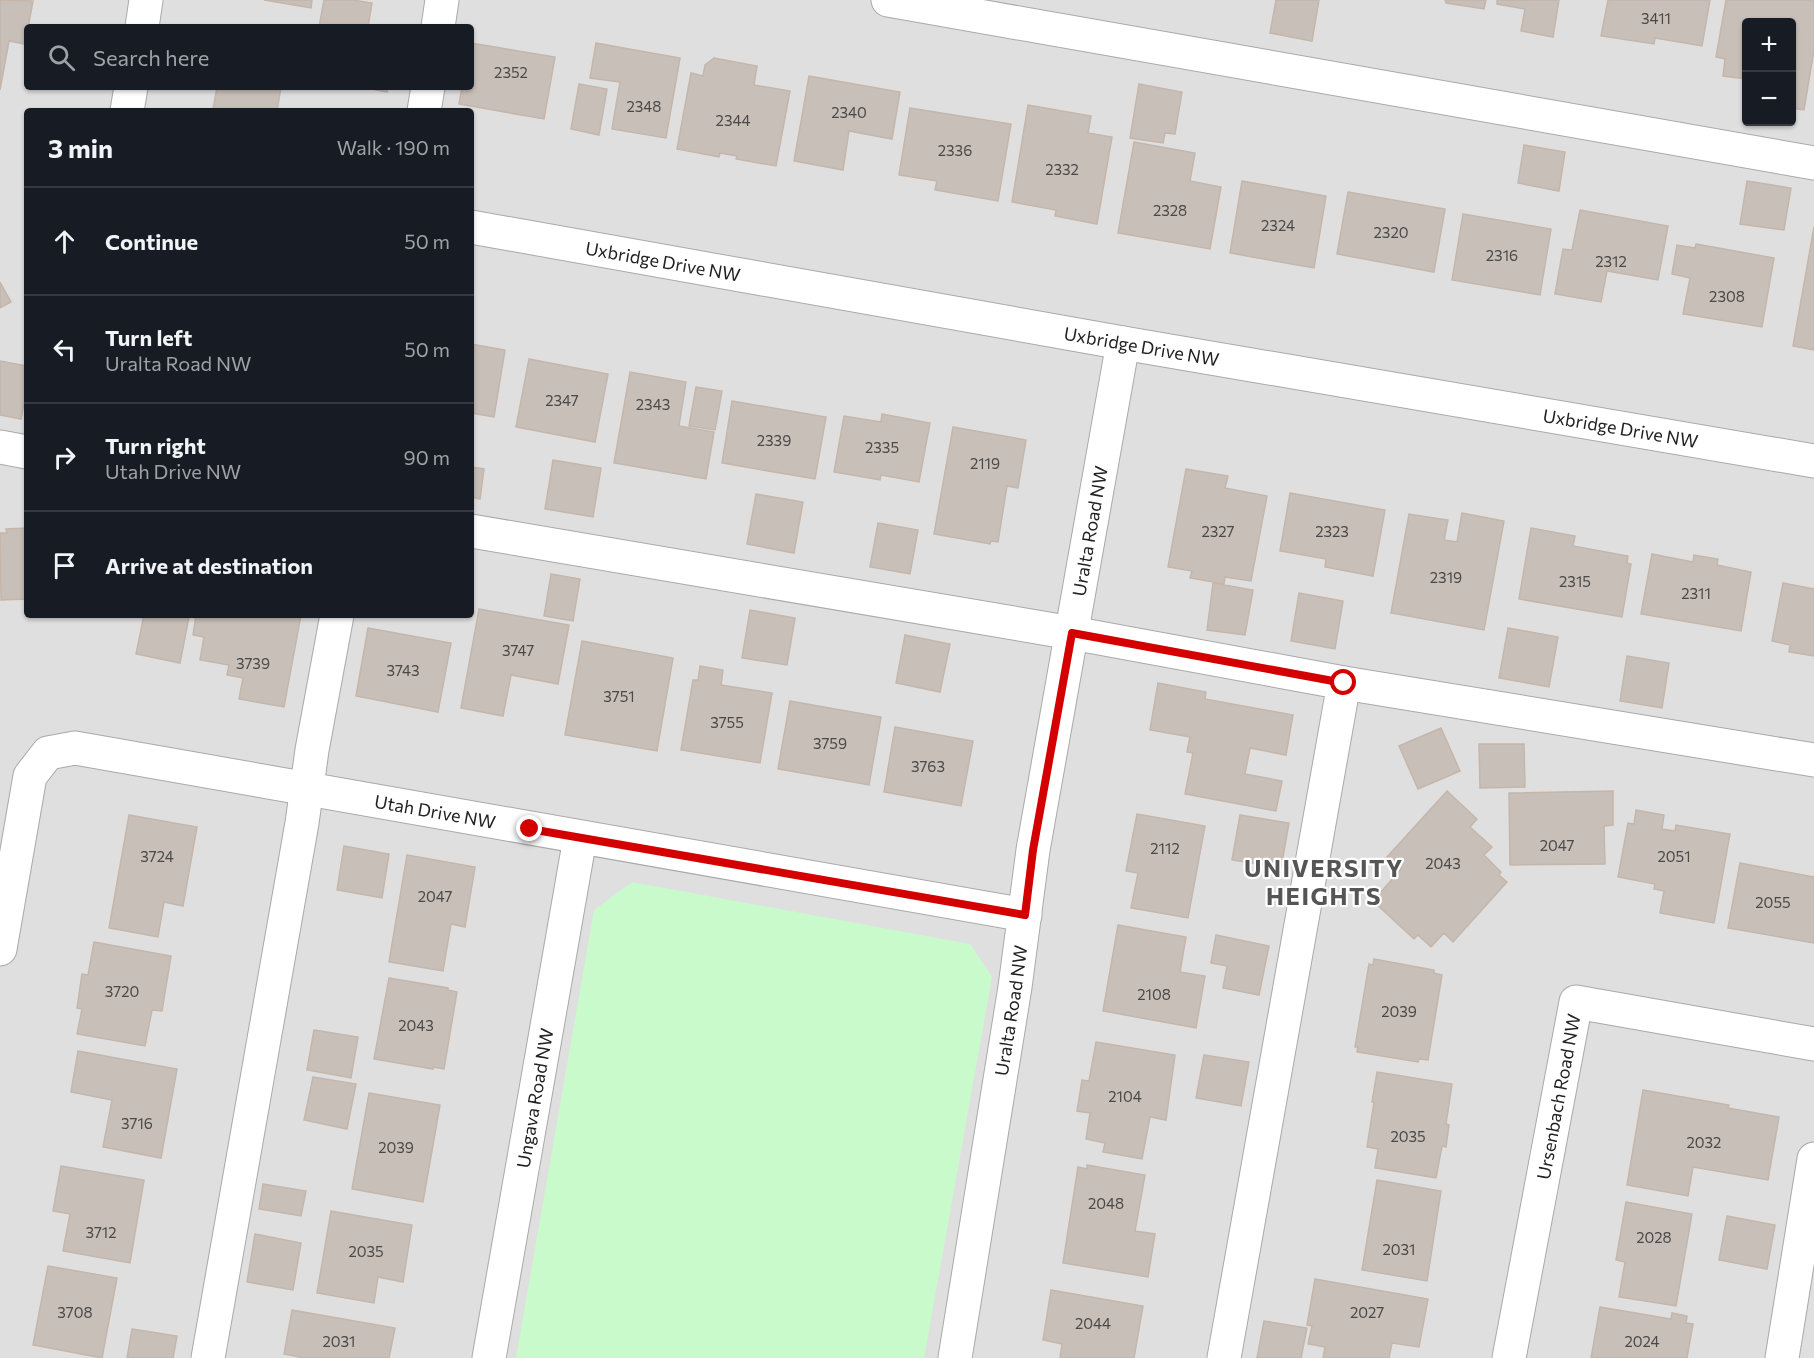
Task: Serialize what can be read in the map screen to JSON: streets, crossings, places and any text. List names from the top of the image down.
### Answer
{
  "streets": {
    "street": [
      "Uxbridge Drive NW",
      "Uralta Road NW",
      "Utah Drive NW",
      "Ursenbach Road NW",
      "Ungava Road NW"
    ]
  },
  "crossings": [
    ["Uxbridge Drive NW", "Uralta Road NW"],
    ["Uralta Road NW", "Utah Drive NW"],
    ["Utah Drive NW", "Ungava Road NW"]
  ],
  "districts": ["UNIVERSITY HEIGHTS"],
  "house_numbers": [
    "3411",
    "2352",
    "2348",
    "2340",
    "2344",
    "2336",
    "2332",
    "2328",
    "2324",
    "2320",
    "2316",
    "2312",
    "2308",
    "2347",
    "2343",
    "2339",
    "2335",
    "2119",
    "2327",
    "2323",
    "2319",
    "2315",
    "2311",
    "3747",
    "3739",
    "3743",
    "3751",
    "3755",
    "3759",
    "3763",
    "2047",
    "2112",
    "3724",
    "2051",
    "2043",
    "2047",
    "2055",
    "3720",
    "2108",
    "2039",
    "2043",
    "2104",
    "3716",
    "2035",
    "2032",
    "2039",
    "2048",
    "3712",
    "2028",
    "2031",
    "2035",
    "3708",
    "2027",
    "2044",
    "2031",
    "2024"
  ],
  "page": {
    "map_buttons": ["+", "−"],
    "search": "Search here",
    "heading": ["3 min", "Walk · 190 m"],
    "list": [
      ["Continue", "50 m"],
      ["Turn left", "Uralta Road NW", "50 m"],
      ["Turn right", "Utah Drive NW", "90 m"],
      "Arrive at destination"
    ]
  }
}
